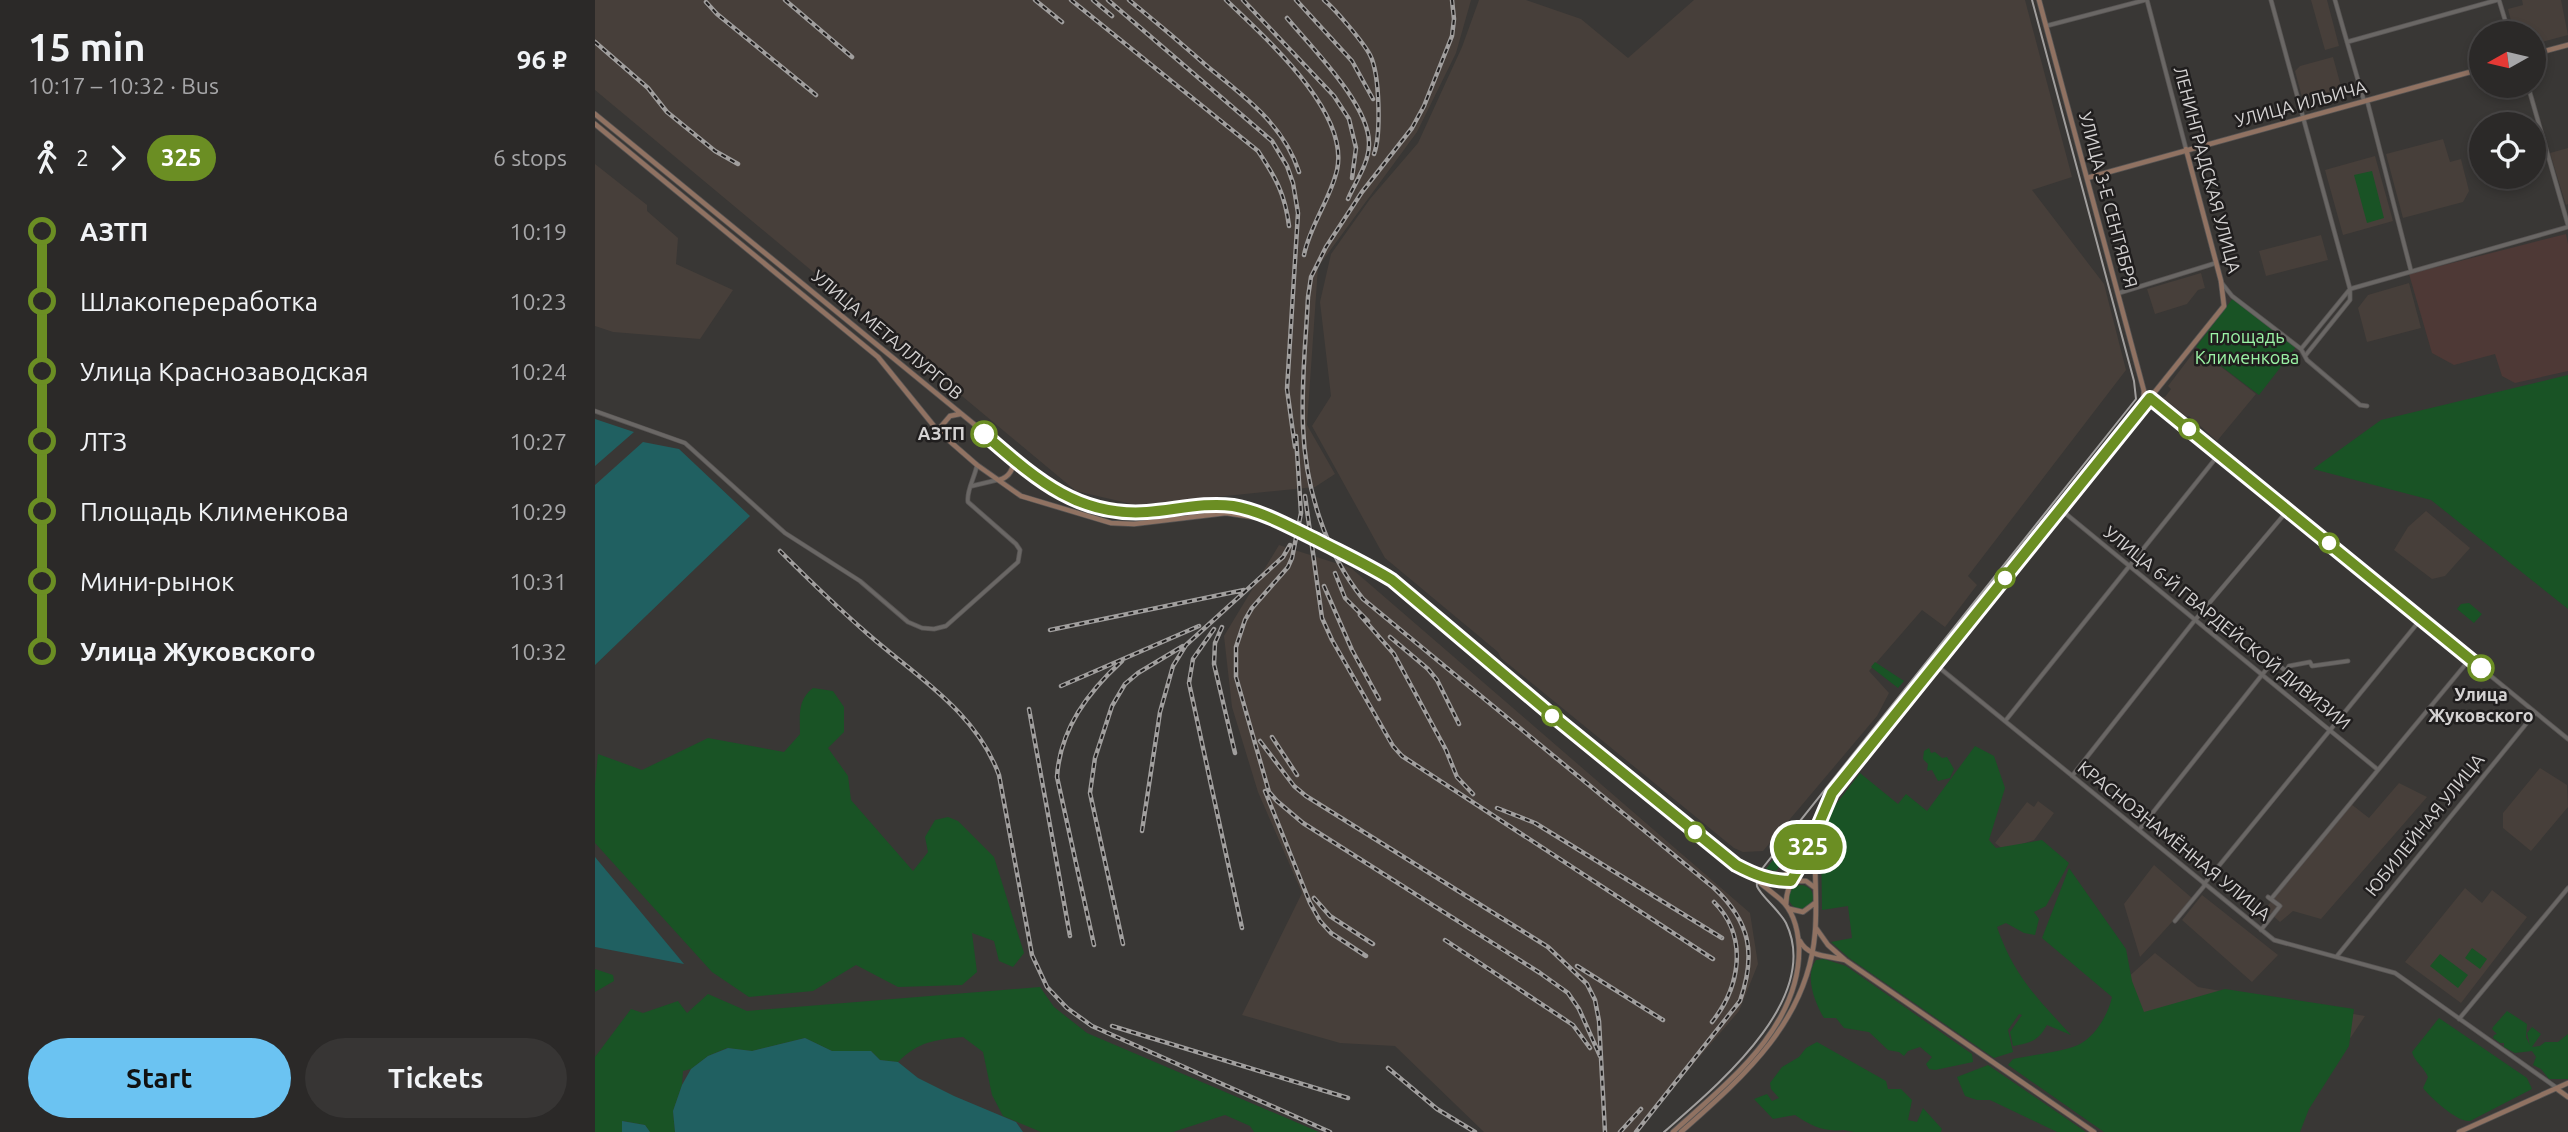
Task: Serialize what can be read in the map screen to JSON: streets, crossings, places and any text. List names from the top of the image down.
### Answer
{
  "streets": {
    "main road": [
      "УЛИЦА ИЛЬИЧА",
      "ЛЕНИНГРАДСКАЯ УЛИЦА",
      "УЛИЦА 3-Е СЕНТЯБРЯ",
      "УЛИЦА МЕТАЛЛУРГОВ"
    ],
    "street": ["УЛИЦА 6-Й ГВАРДЕЙСКОЙ ДИВИЗИИ", "ЮБИЛЕЙНАЯ УЛИЦА", "КРАСНОЗНАМЁННАЯ УЛИЦА"]
  },
  "crossings": [
    ["УЛИЦА ИЛЬИЧА", "ЛЕНИНГРАДСКАЯ УЛИЦА"],
    ["УЛИЦА ИЛЬИЧА", "УЛИЦА 3-Е СЕНТЯБРЯ"],
    ["ЮБИЛЕЙНАЯ УЛИЦА", "КРАСНОЗНАМЁННАЯ УЛИЦА"]
  ],
  "parks": ["площадь Клименкова"],
  "places": ["АЗТП", "Улица Жуковского"],
  "lines": ["bus line 325"],
  "north": "left",
  "page": {
    "heading": ["15 min", "10:17 – 10:32 · Bus", "96 ₽"],
    "on_map": "325",
    "legs": ["2", "325", "6 stops"],
    "list": [
      {
        "name": "АЗТП",
        "value": "10:19"
      },
      {
        "name": "Шлакопереработка",
        "value": "10:23"
      },
      {
        "name": "Улица Краснозаводская",
        "value": "10:24"
      },
      {
        "name": "ЛТЗ",
        "value": "10:27"
      },
      {
        "name": "Площадь Клименкова",
        "value": "10:29"
      },
      {
        "name": "Мини-рынок",
        "value": "10:31"
      },
      {
        "name": "Улица Жуковского",
        "value": "10:32"
      }
    ],
    "buttons": ["Start", "Tickets"]
  }
}
